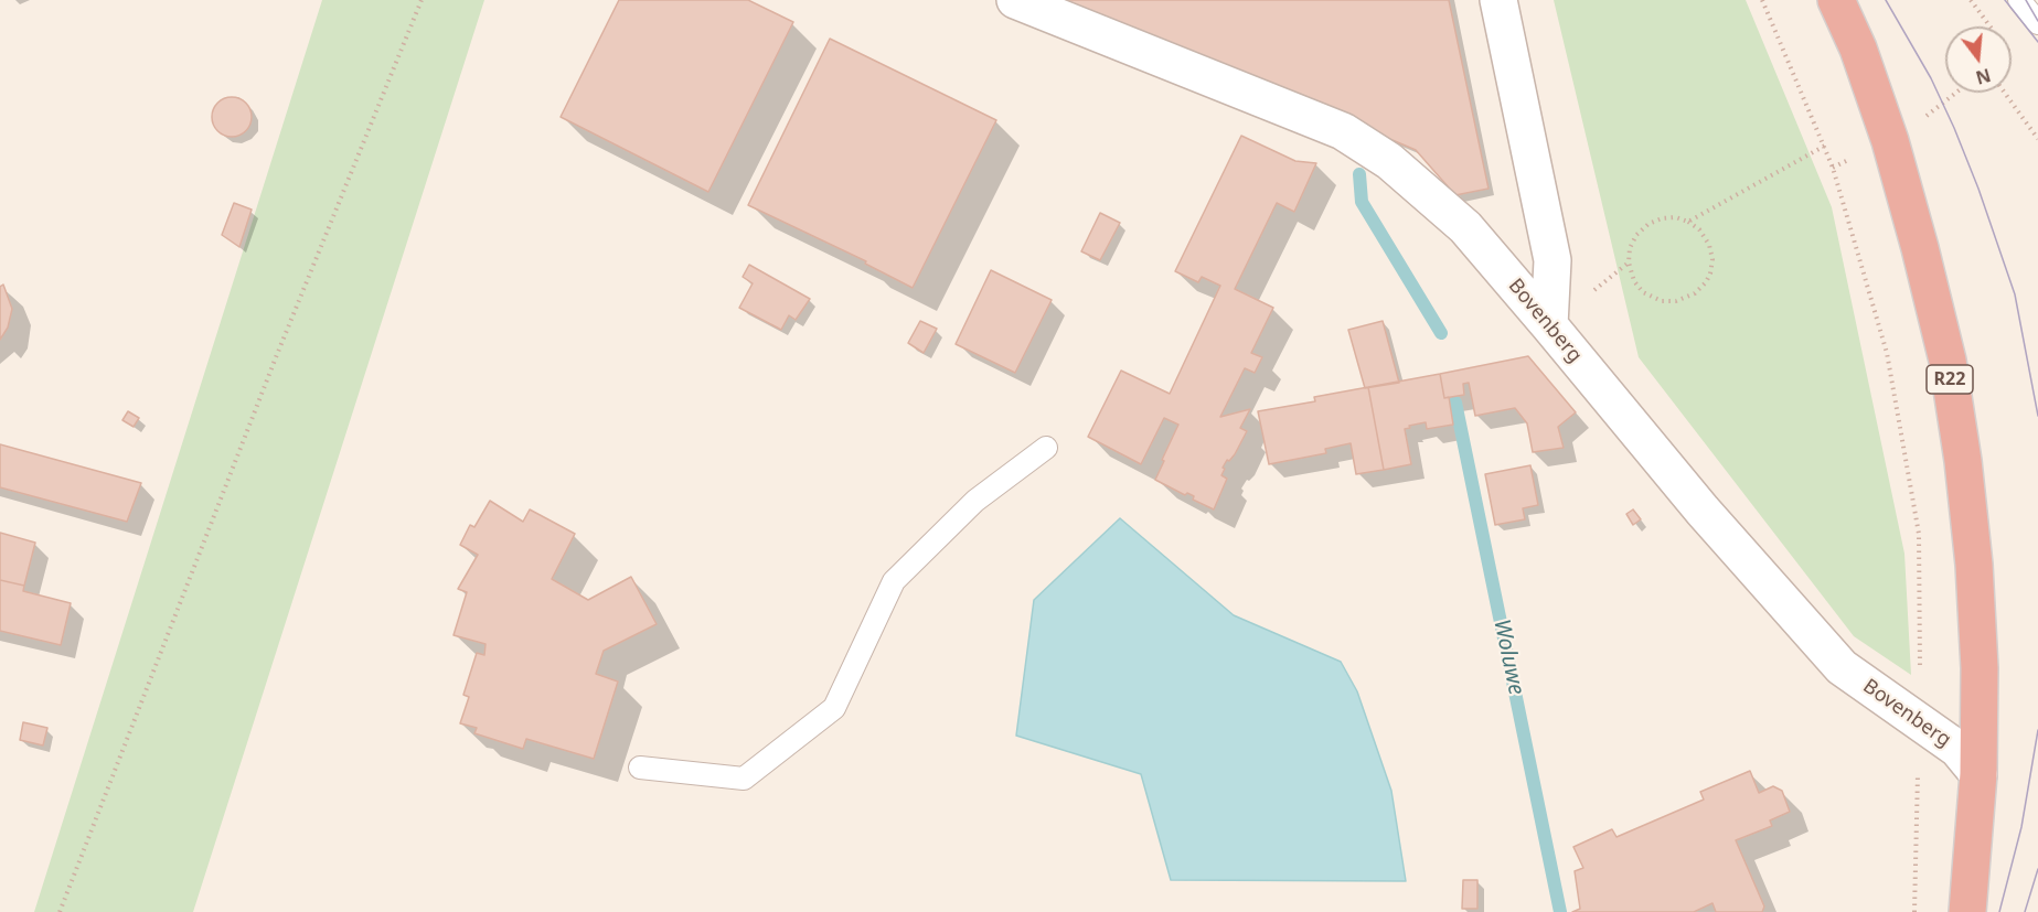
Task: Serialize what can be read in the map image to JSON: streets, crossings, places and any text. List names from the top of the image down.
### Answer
{
  "streets": {
    "highway": ["R22"],
    "street": ["Bovenberg"]
  },
  "crossings": [
    ["Bovenberg", "R22"]
  ],
  "water": ["Woluwe"],
  "north": "bottom"
}
